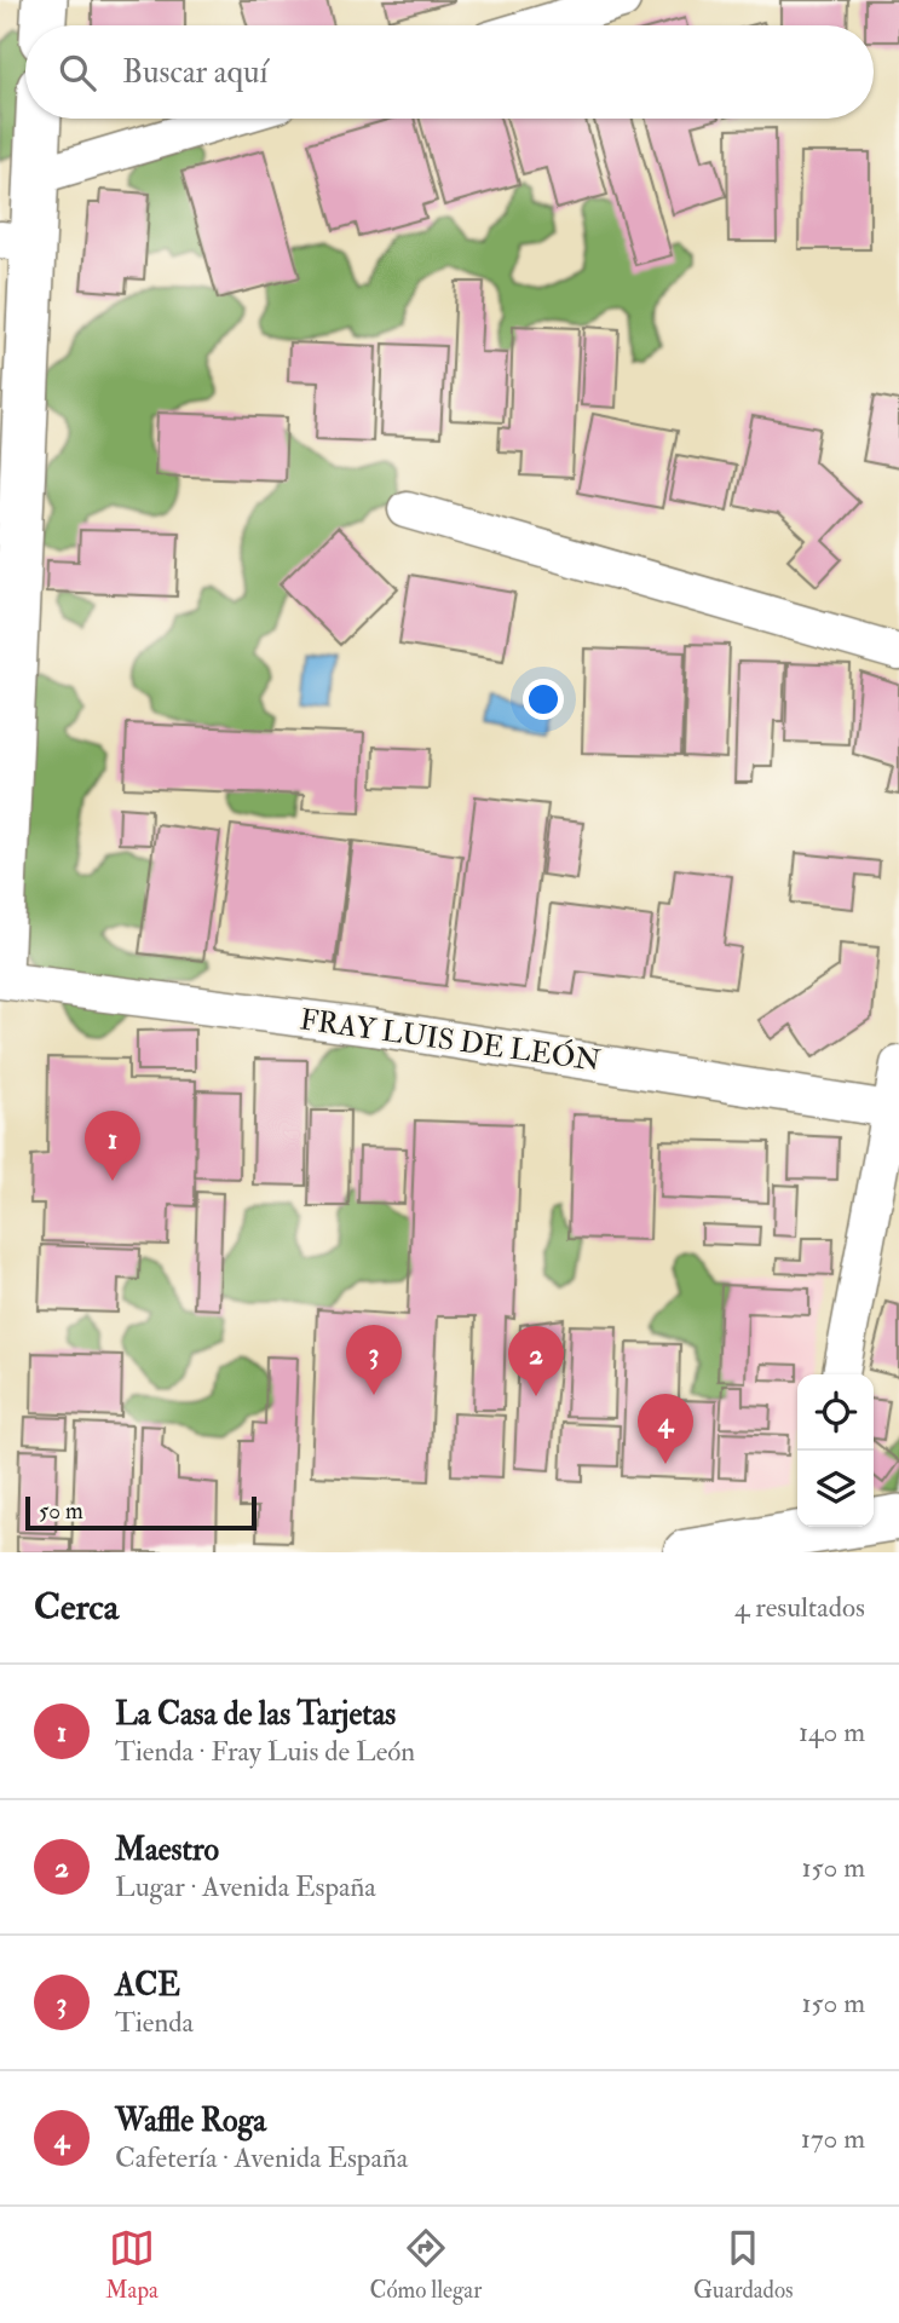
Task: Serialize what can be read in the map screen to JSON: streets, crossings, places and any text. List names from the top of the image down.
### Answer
{
  "streets": {
    "street": ["FRAY LUIS DE LEÓN"]
  },
  "scale_bar": "50 m",
  "page": {
    "search": "Buscar aquí",
    "pins": [
      "1",
      "3",
      "2",
      "4"
    ],
    "scale": "50 m",
    "heading": ["Cerca", "4 resultados"],
    "list": [
      {
        "mark": "1",
        "name": "La Casa de las Tarjetas",
        "note": "Tienda · Fray Luis de León",
        "value": "140 m"
      },
      {
        "mark": "2",
        "name": "Maestro",
        "note": "Lugar · Avenida España",
        "value": "150 m"
      },
      {
        "mark": "3",
        "name": "ACE",
        "note": "Tienda",
        "value": "150 m"
      },
      {
        "mark": "4",
        "name": "Waffle Roga",
        "note": "Cafetería · Avenida España",
        "value": "170 m"
      }
    ],
    "nav": ["Mapa", "Cómo llegar", "Guardados"]
  }
}
